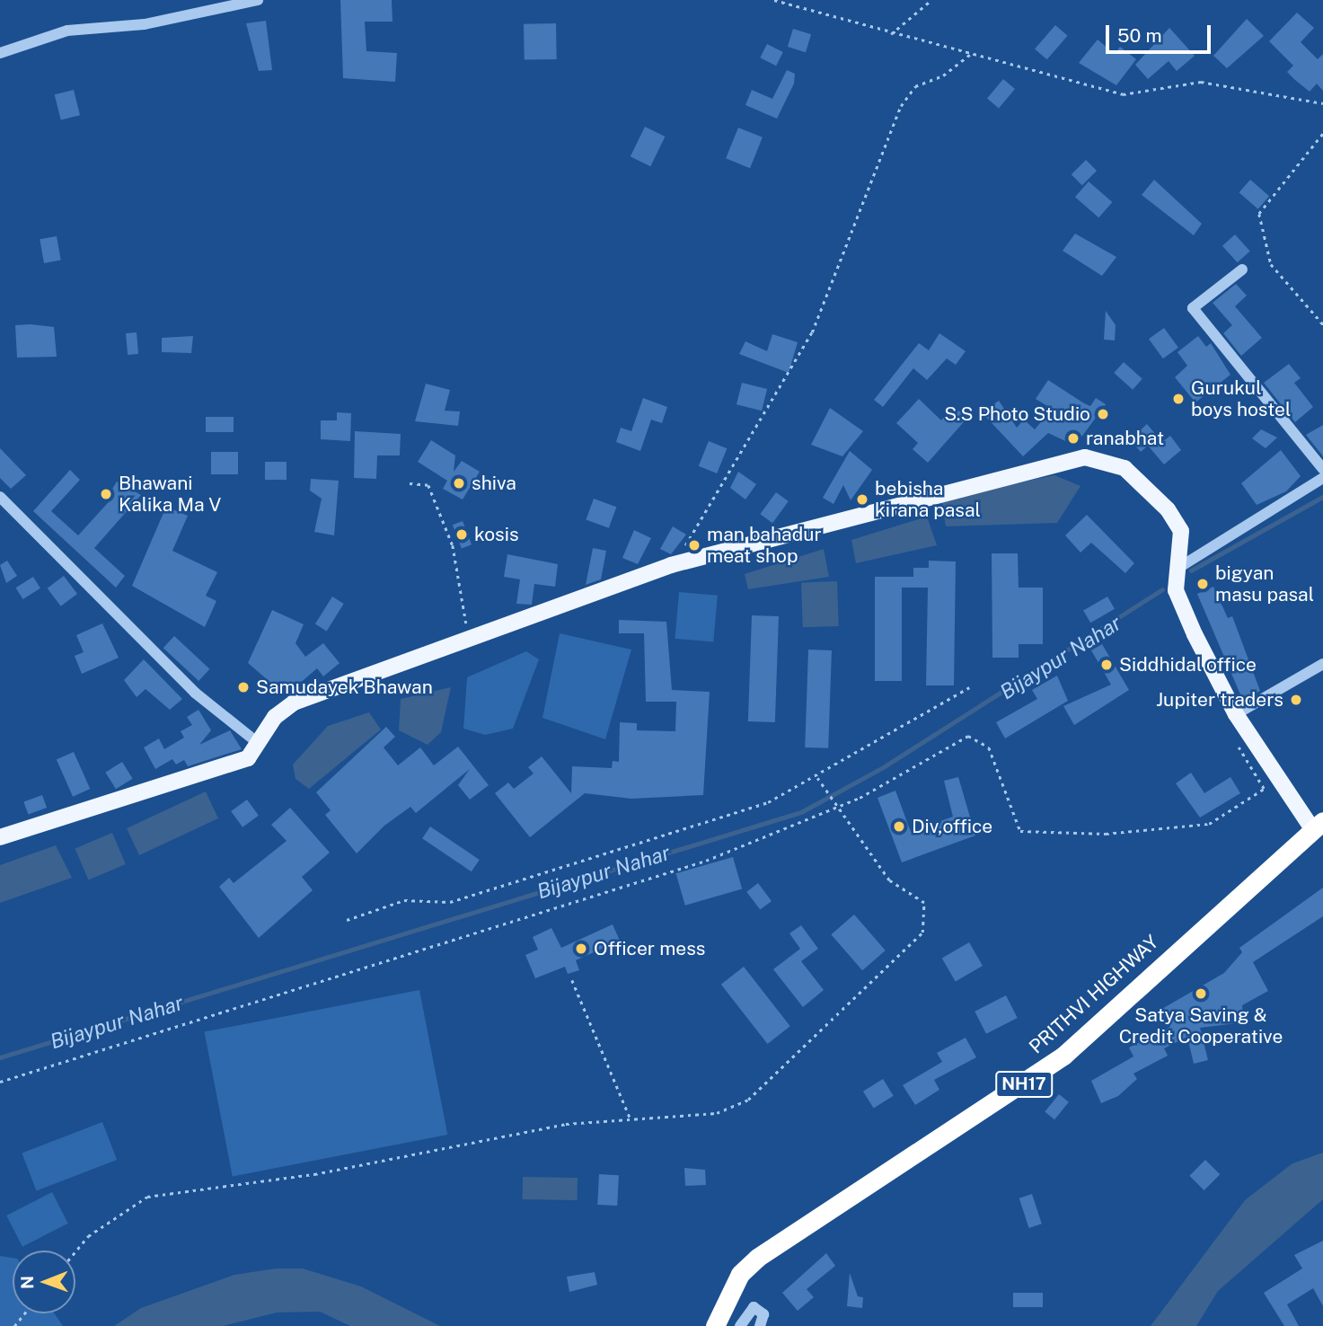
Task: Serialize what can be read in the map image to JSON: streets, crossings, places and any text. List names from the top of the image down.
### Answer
{
  "streets": {
    "highway": ["PRITHVI HIGHWAY", "NH17"]
  },
  "water": ["Bijaypur Nahar"],
  "places": [
    "Gurukul boys hostel",
    "S.S Photo Studio",
    "ranabhat",
    "shiva",
    "Bhawani Kalika Ma V",
    "bebisha kirana pasal",
    "kosis",
    "man bahadur meat shop",
    "bigyan masu pasal",
    "Siddhidal office",
    "Samudayek Bhawan",
    "Jupiter traders",
    "Div,office",
    "Officer mess",
    "Satya Saving & Credit Cooperative"
  ],
  "scale_bar": "50 m",
  "north": "left"
}
